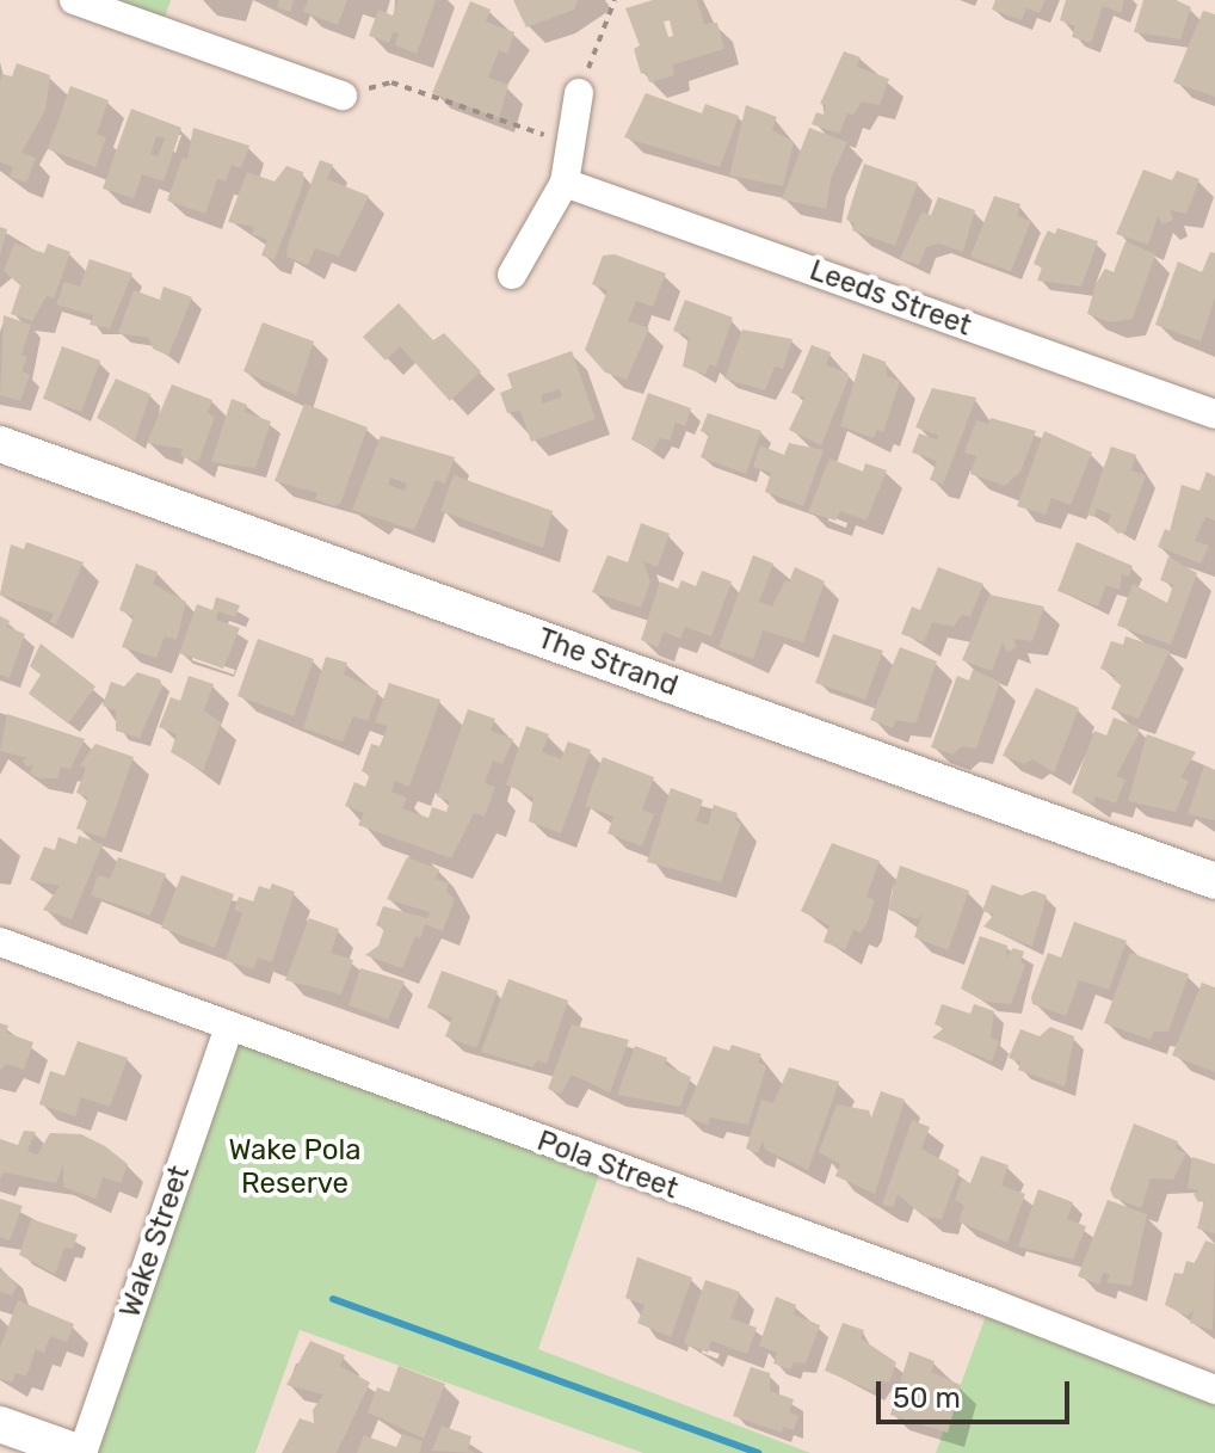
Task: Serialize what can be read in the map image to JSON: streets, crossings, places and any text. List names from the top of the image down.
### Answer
{
  "streets": {
    "street": [
      "Leeds Street",
      "The Strand",
      "Pola Street",
      "Wake Street"
    ]
  },
  "crossings": [
    ["Pola Street", "Wake Street"]
  ],
  "parks": ["Wake Pola Reserve"],
  "scale_bar": "50 m"
}
